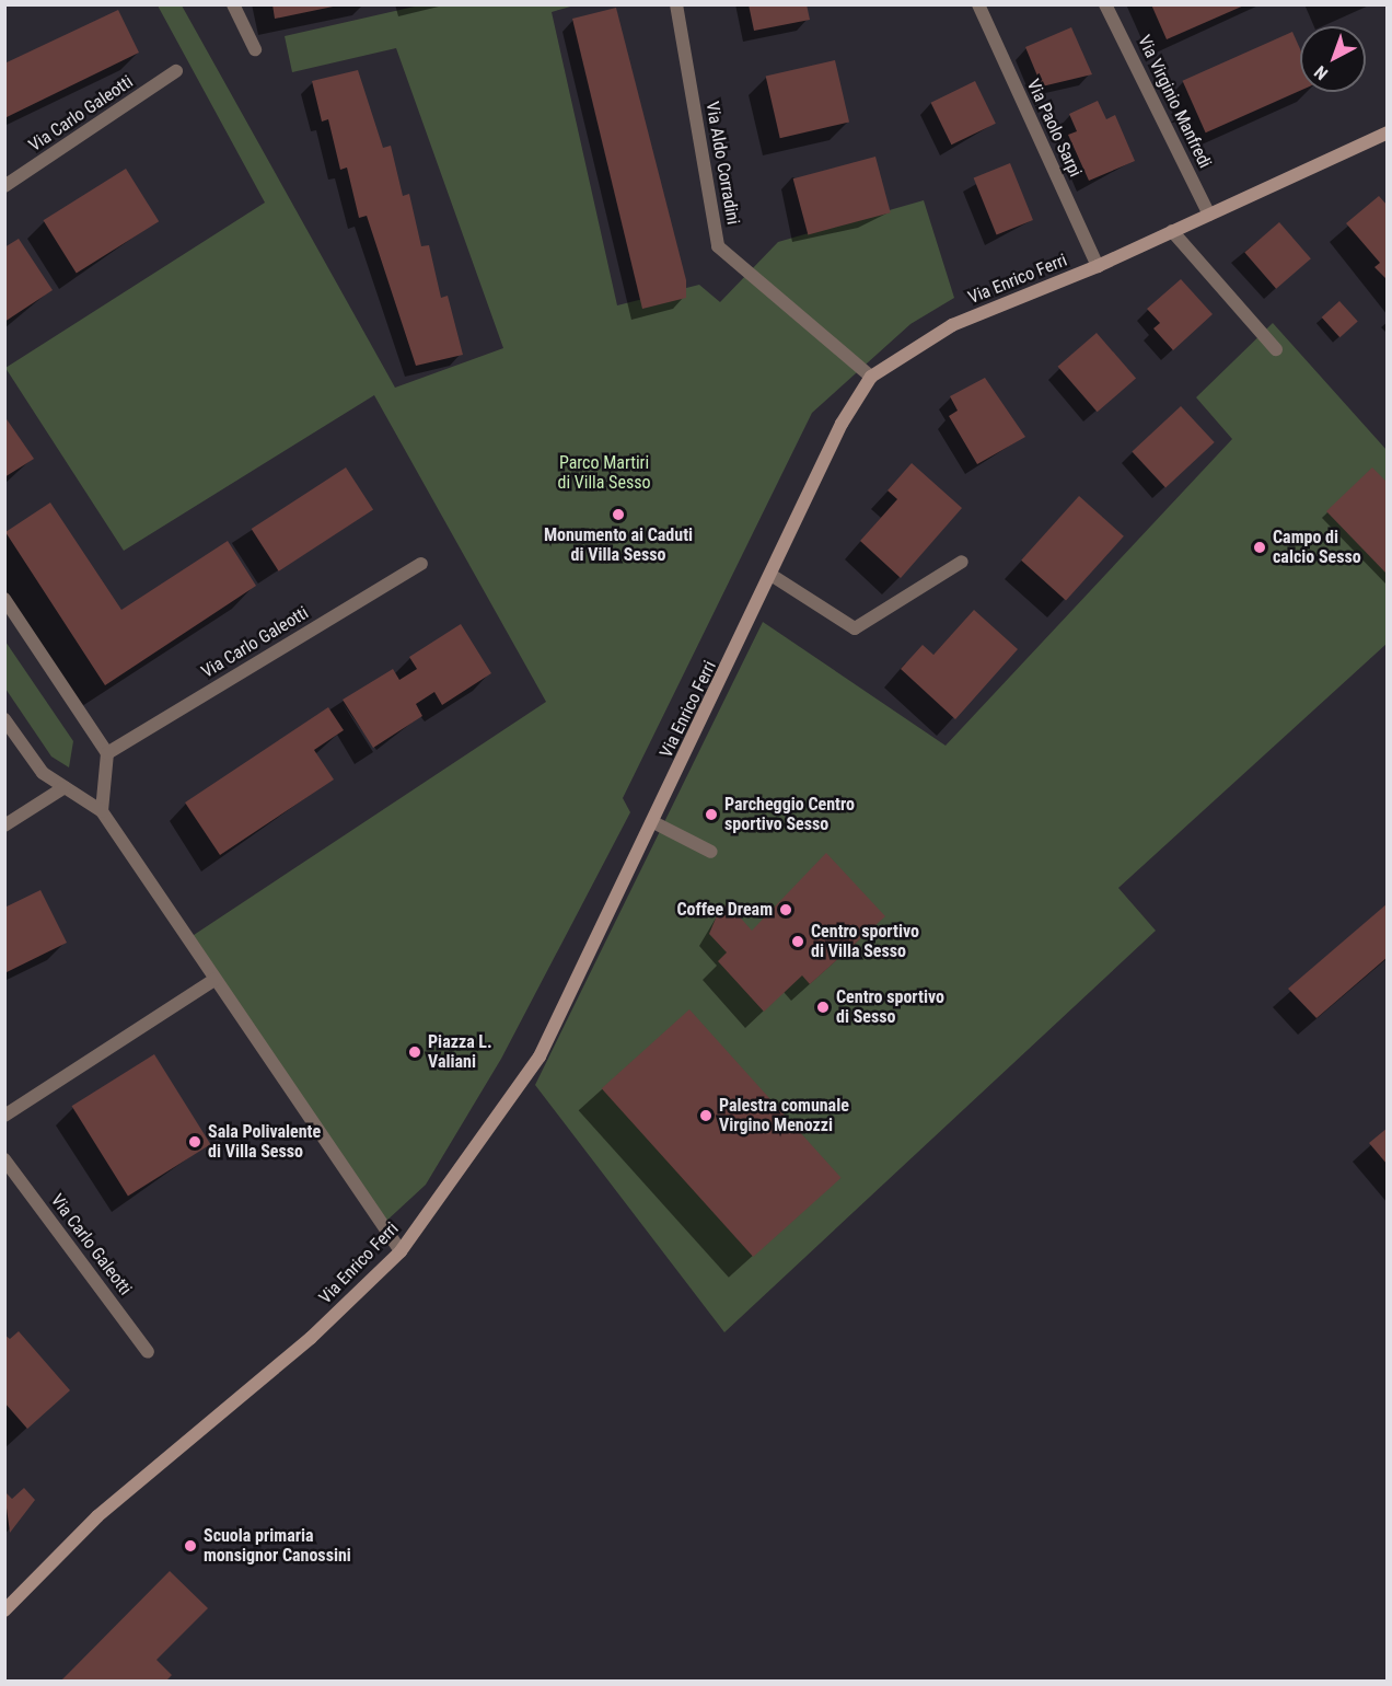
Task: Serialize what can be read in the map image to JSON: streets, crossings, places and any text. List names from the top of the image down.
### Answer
{
  "streets": {
    "street": [
      "Via Virginio Manfredi",
      "Via Carlo Galeotti",
      "Via Paolo Sarpi",
      "Via Aldo Corradini",
      "Via Enrico Ferri"
    ]
  },
  "crossings": [
    ["Via Virginio Manfredi", "Via Enrico Ferri"],
    ["Via Paolo Sarpi", "Via Enrico Ferri"],
    ["Via Aldo Corradini", "Via Enrico Ferri"]
  ],
  "parks": ["Parco Martiri di Villa Sesso"],
  "places": [
    "Monumento ai Caduti di Villa Sesso",
    "Campo di calcio Sesso",
    "Parcheggio Centro sportivo Sesso",
    "Coffee Dream",
    "Centro sportivo di Villa Sesso",
    "Centro sportivo di Sesso",
    "Piazza L. Valiani",
    "Palestra comunale Virgino Menozzi",
    "Sala Polivalente di Villa Sesso",
    "Scuola primaria monsignor Canossini"
  ],
  "north": "bottom left"
}
